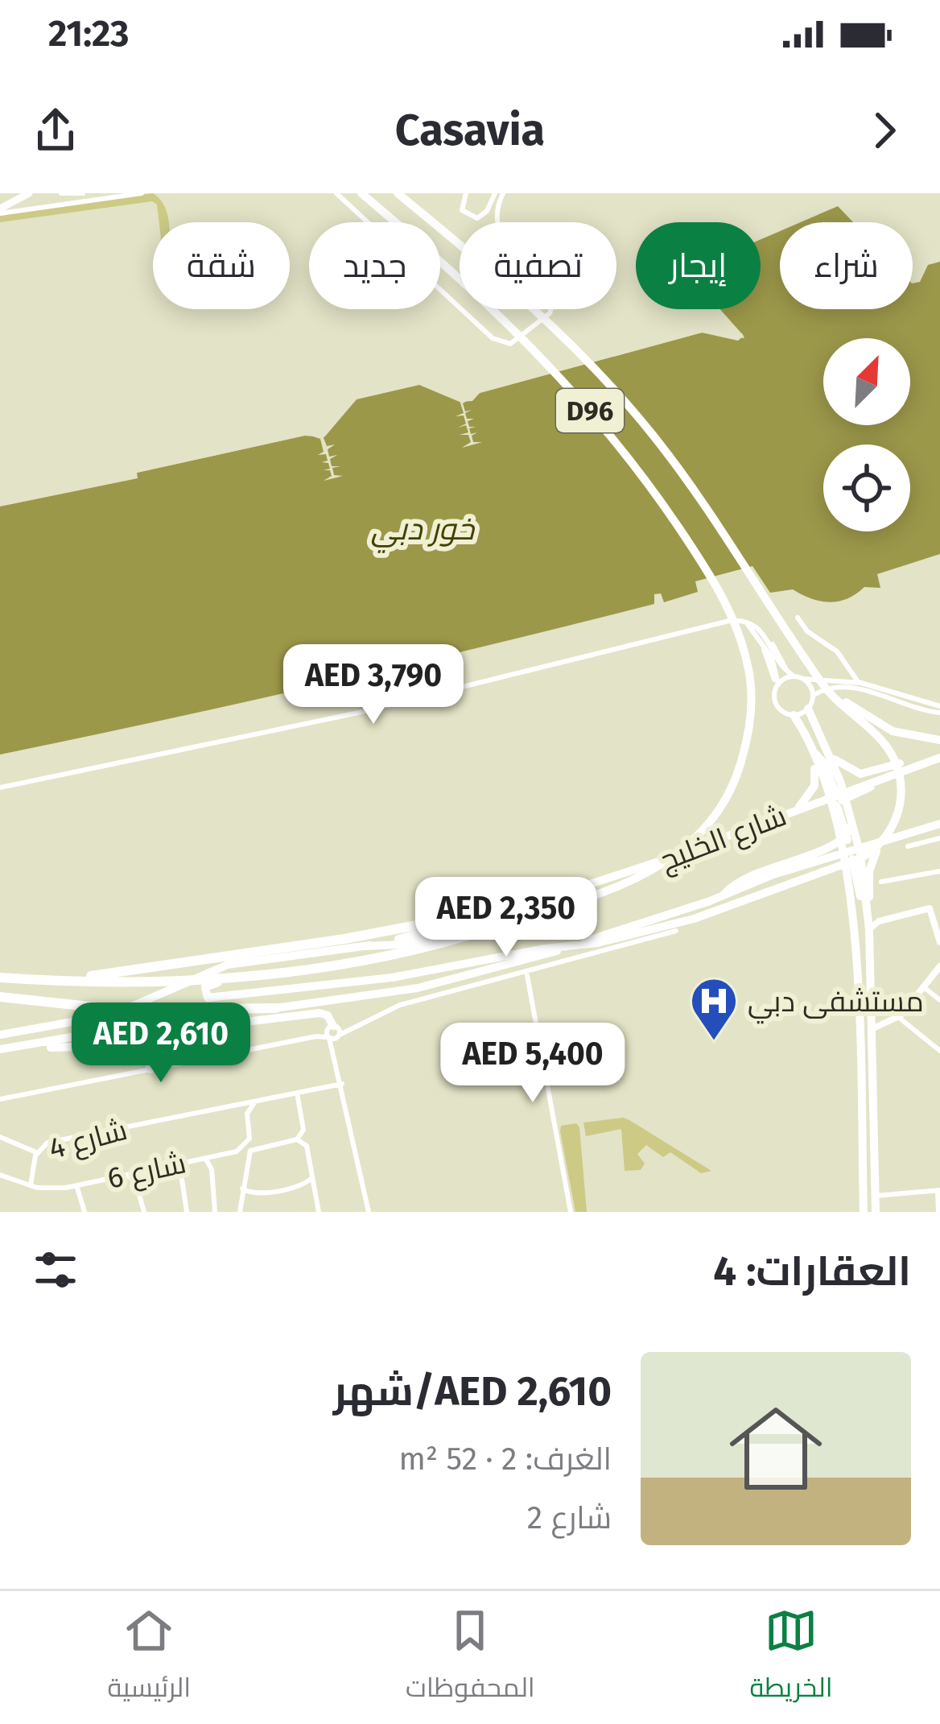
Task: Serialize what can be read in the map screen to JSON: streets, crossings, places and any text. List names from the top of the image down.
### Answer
{
  "streets": {
    "main road": ["D96", "شارع الخليج"],
    "street": ["شارع 4", "شارع 6"]
  },
  "crossings": [
    ["D96", "شارع الخليج"],
    ["شارع 4", "شارع 6"]
  ],
  "water": ["خور دبي"],
  "places": {
    "hospital": ["مستشفى دبي"]
  },
  "north": "top right",
  "page": {
    "status": "21:23",
    "header": "Casavia",
    "chip": [
      "شراء",
      "إيجار",
      "تصفية",
      "جديد",
      "شقة"
    ],
    "price": [
      "AED 3,790",
      "AED 2,350",
      "AED 2,610",
      "AED 5,400"
    ],
    "heading": "العقارات: 4",
    "list": [
      {
        "name": "AED 2,610/شهر",
        "note": "الغرف: 2 · 52 m² · شارع 2"
      }
    ],
    "tabs": ["الخريطة", "المحفوظات", "الرئيسية"]
  }
}
